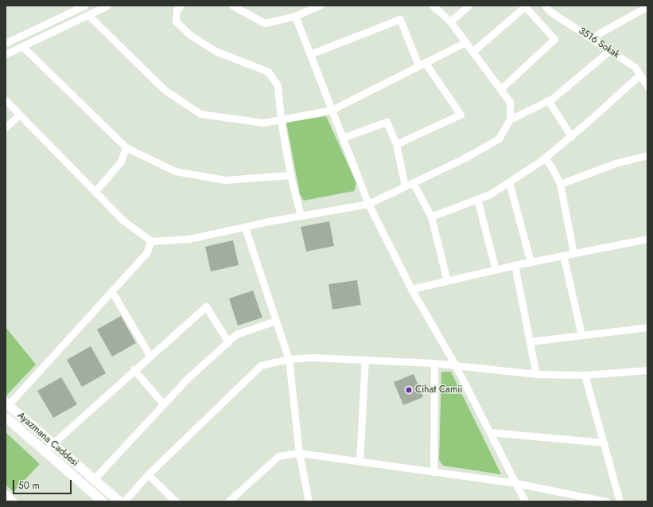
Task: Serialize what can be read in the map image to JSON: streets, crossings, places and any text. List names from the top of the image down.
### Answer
{
  "streets": {
    "main road": ["Ayazmana Caddesi"],
    "street": ["3516 Sokak"]
  },
  "places": ["Cihat Camii"],
  "scale_bar": "50 m"
}
